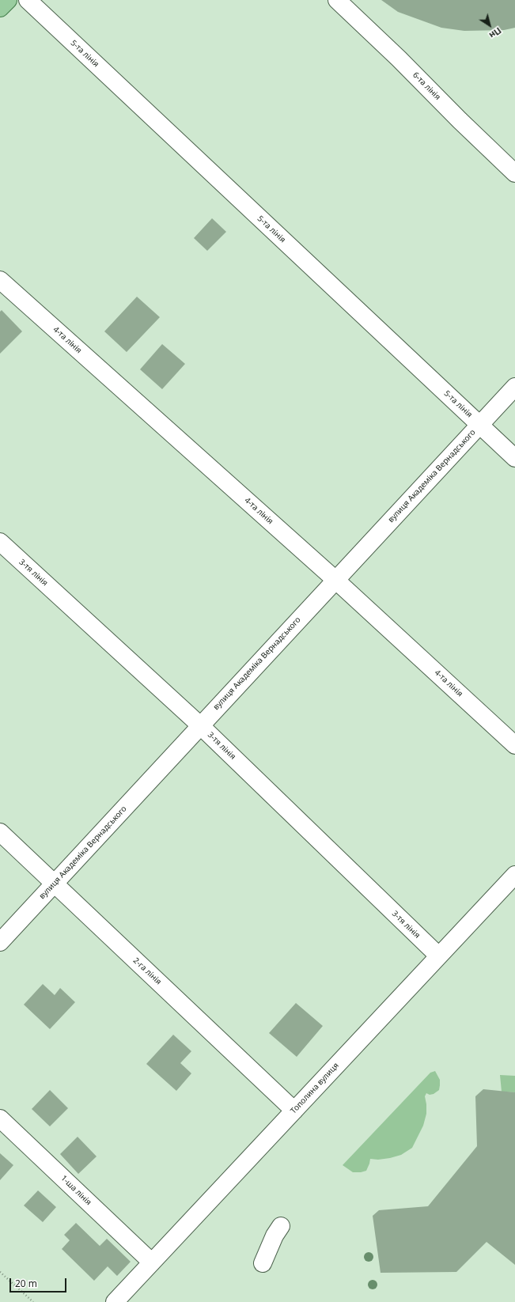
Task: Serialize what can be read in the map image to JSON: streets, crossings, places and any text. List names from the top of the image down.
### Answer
{
  "streets": {
    "street": [
      "5-та лінія",
      "6-та лінія",
      "4-та лінія",
      "вулиця Академіка Вернадського",
      "3-тя лінія",
      "2-га лінія",
      "Тополина вулиця",
      "1-ша лінія"
    ]
  },
  "crossings": [
    ["5-та лінія", "вулиця Академіка Вернадського"],
    ["4-та лінія", "вулиця Академіка Вернадського"],
    ["вулиця Академіка Вернадського", "3-тя лінія"],
    ["вулиця Академіка Вернадського", "2-га лінія"],
    ["3-тя лінія", "Тополина вулиця"],
    ["2-га лінія", "Тополина вулиця"],
    ["Тополина вулиця", "1-ша лінія"]
  ],
  "scale_bar": "20 m",
  "north": "bottom right"
}
